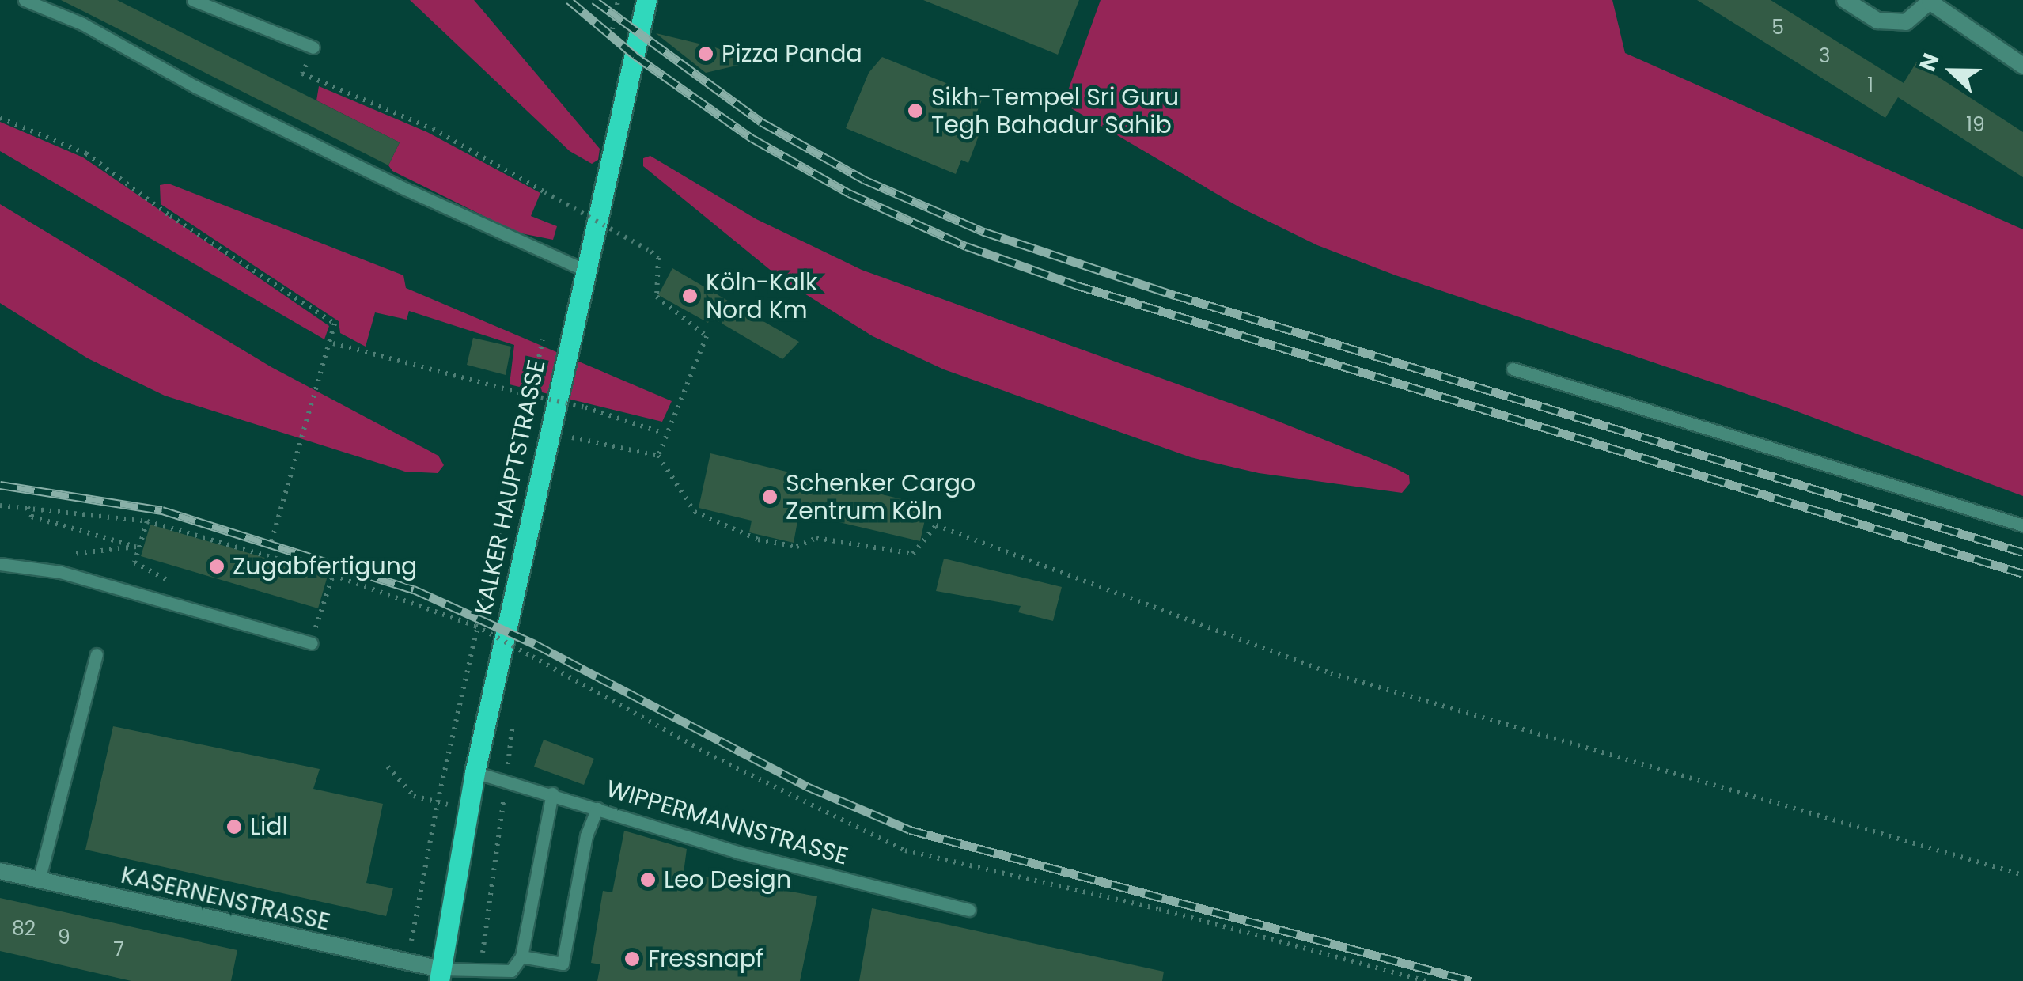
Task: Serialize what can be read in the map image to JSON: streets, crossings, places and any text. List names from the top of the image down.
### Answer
{
  "streets": {
    "main road": ["KALKER HAUPTSTRASSE"],
    "street": ["KASERNENSTRASSE"],
    "lane": ["WIPPERMANNSTRASSE"]
  },
  "crossings": [
    ["KALKER HAUPTSTRASSE", "WIPPERMANNSTRASSE"],
    ["KALKER HAUPTSTRASSE", "KASERNENSTRASSE"]
  ],
  "places": [
    "Pizza Panda",
    "Sikh-Tempel Sri Guru Tegh Bahadur Sahib",
    "Köln-Kalk Nord Km",
    "Schenker Cargo Zentrum Köln",
    "Zugabfertigung",
    "Lidl",
    "Leo Design",
    "Fressnapf"
  ],
  "house_numbers": [
    "5",
    "3",
    "1",
    "19",
    "82",
    "9",
    "7"
  ],
  "north": "left"
}
